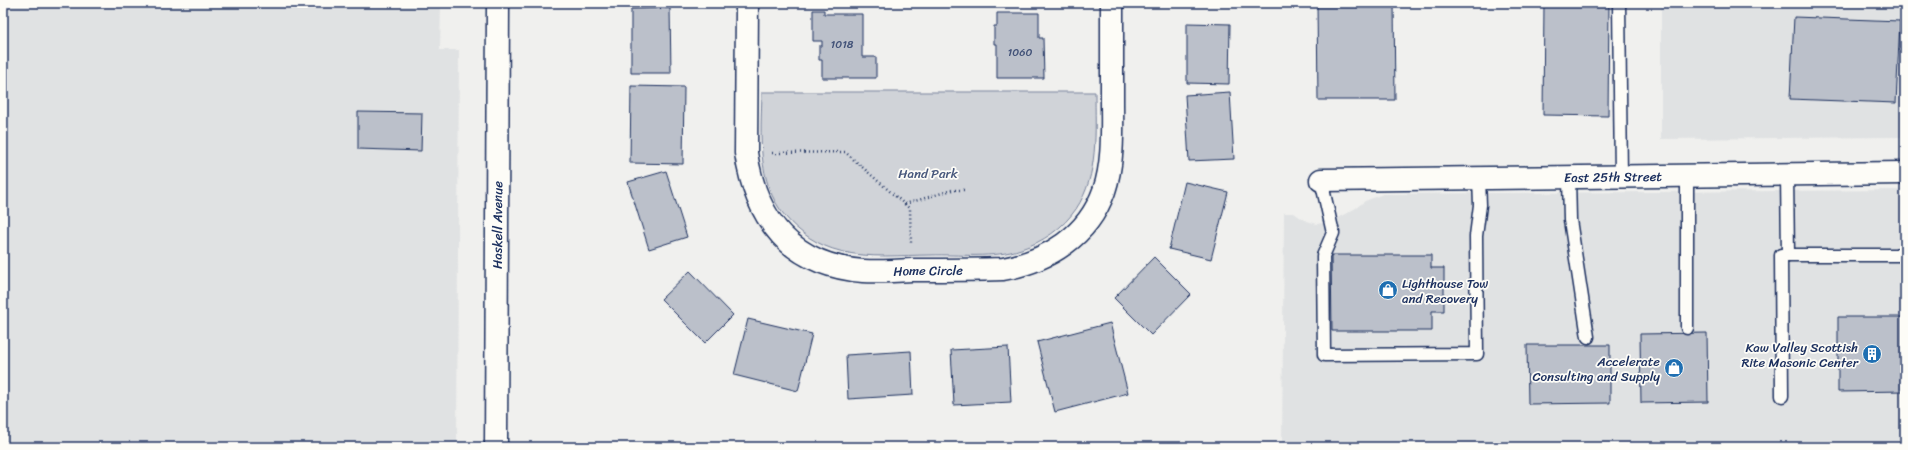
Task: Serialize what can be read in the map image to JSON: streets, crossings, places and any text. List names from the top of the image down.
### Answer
{
  "streets": {
    "street": ["East 25th Street", "Haskell Avenue", "Home Circle"]
  },
  "parks": ["Hand Park"],
  "places": {
    "shop": ["Lighthouse Tow and Recovery", "Accelerate Consulting and Supply"],
    "building": ["Kaw Valley Scottish Rite Masonic Center"]
  },
  "house_numbers": ["1018", "1060"]
}
